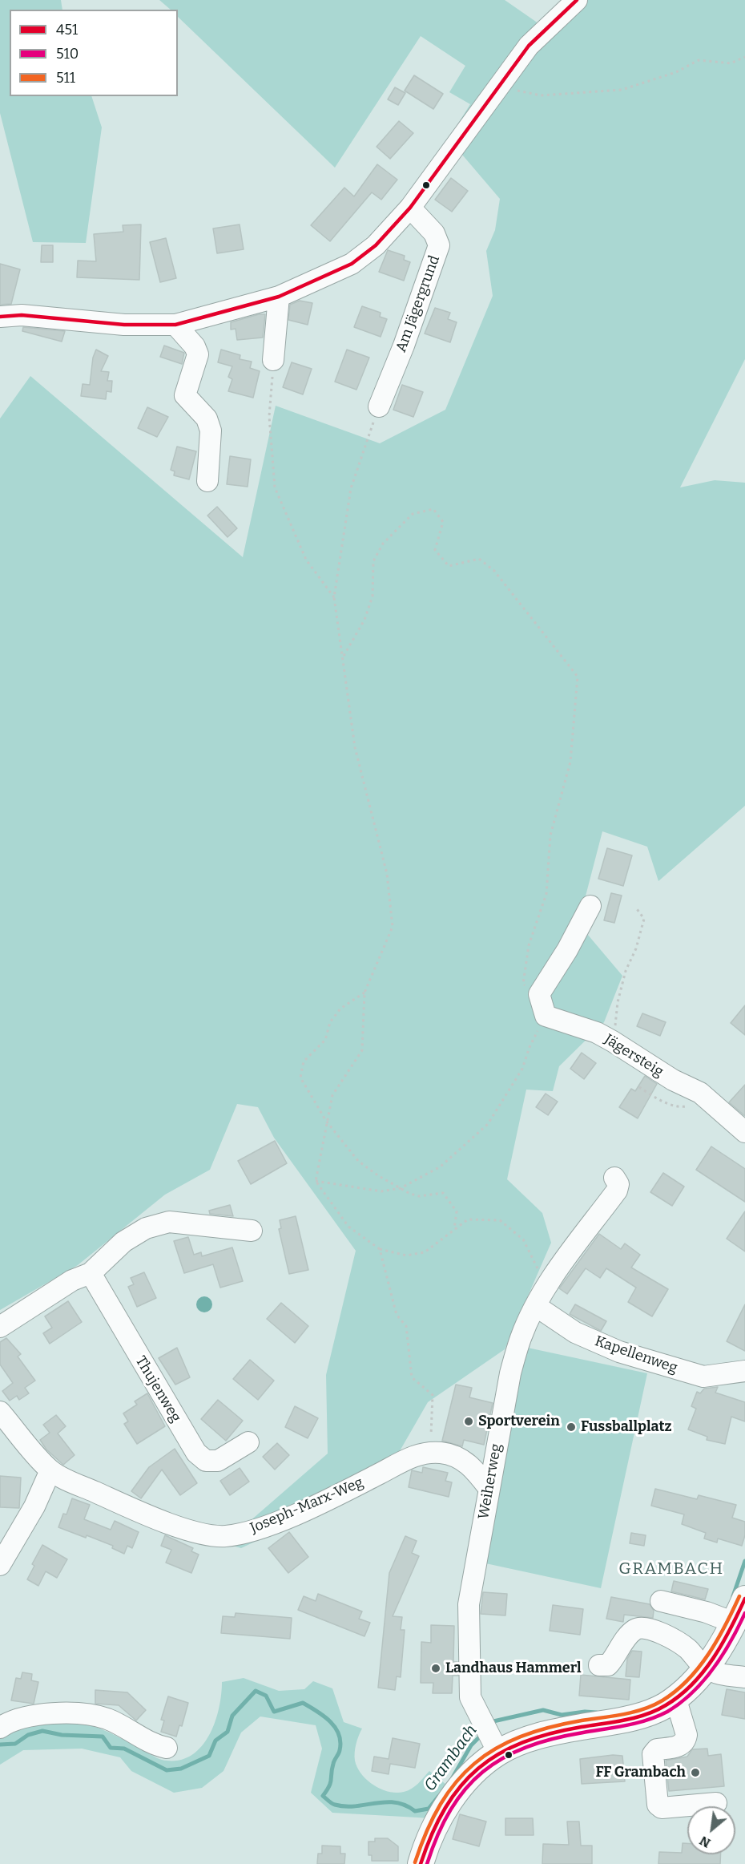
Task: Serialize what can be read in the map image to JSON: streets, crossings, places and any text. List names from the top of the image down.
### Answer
{
  "streets": {
    "street": [
      "Am Jägergrund",
      "Jägersteig",
      "Kapellenweg",
      "Thujenweg",
      "Weiherweg",
      "Joseph-Marx-Weg"
    ]
  },
  "crossings": [
    ["Kapellenweg", "Weiherweg"],
    ["Weiherweg", "Joseph-Marx-Weg"]
  ],
  "districts": ["GRAMBACH"],
  "water": ["Grambach"],
  "places": [
    "Sportverein",
    "Fussballplatz",
    "Landhaus Hammerl",
    "FF Grambach"
  ],
  "lines": ["transit line 451", "transit line 511", "transit line 510"],
  "legend": ["451", "510", "511"],
  "north": "bottom left"
}
